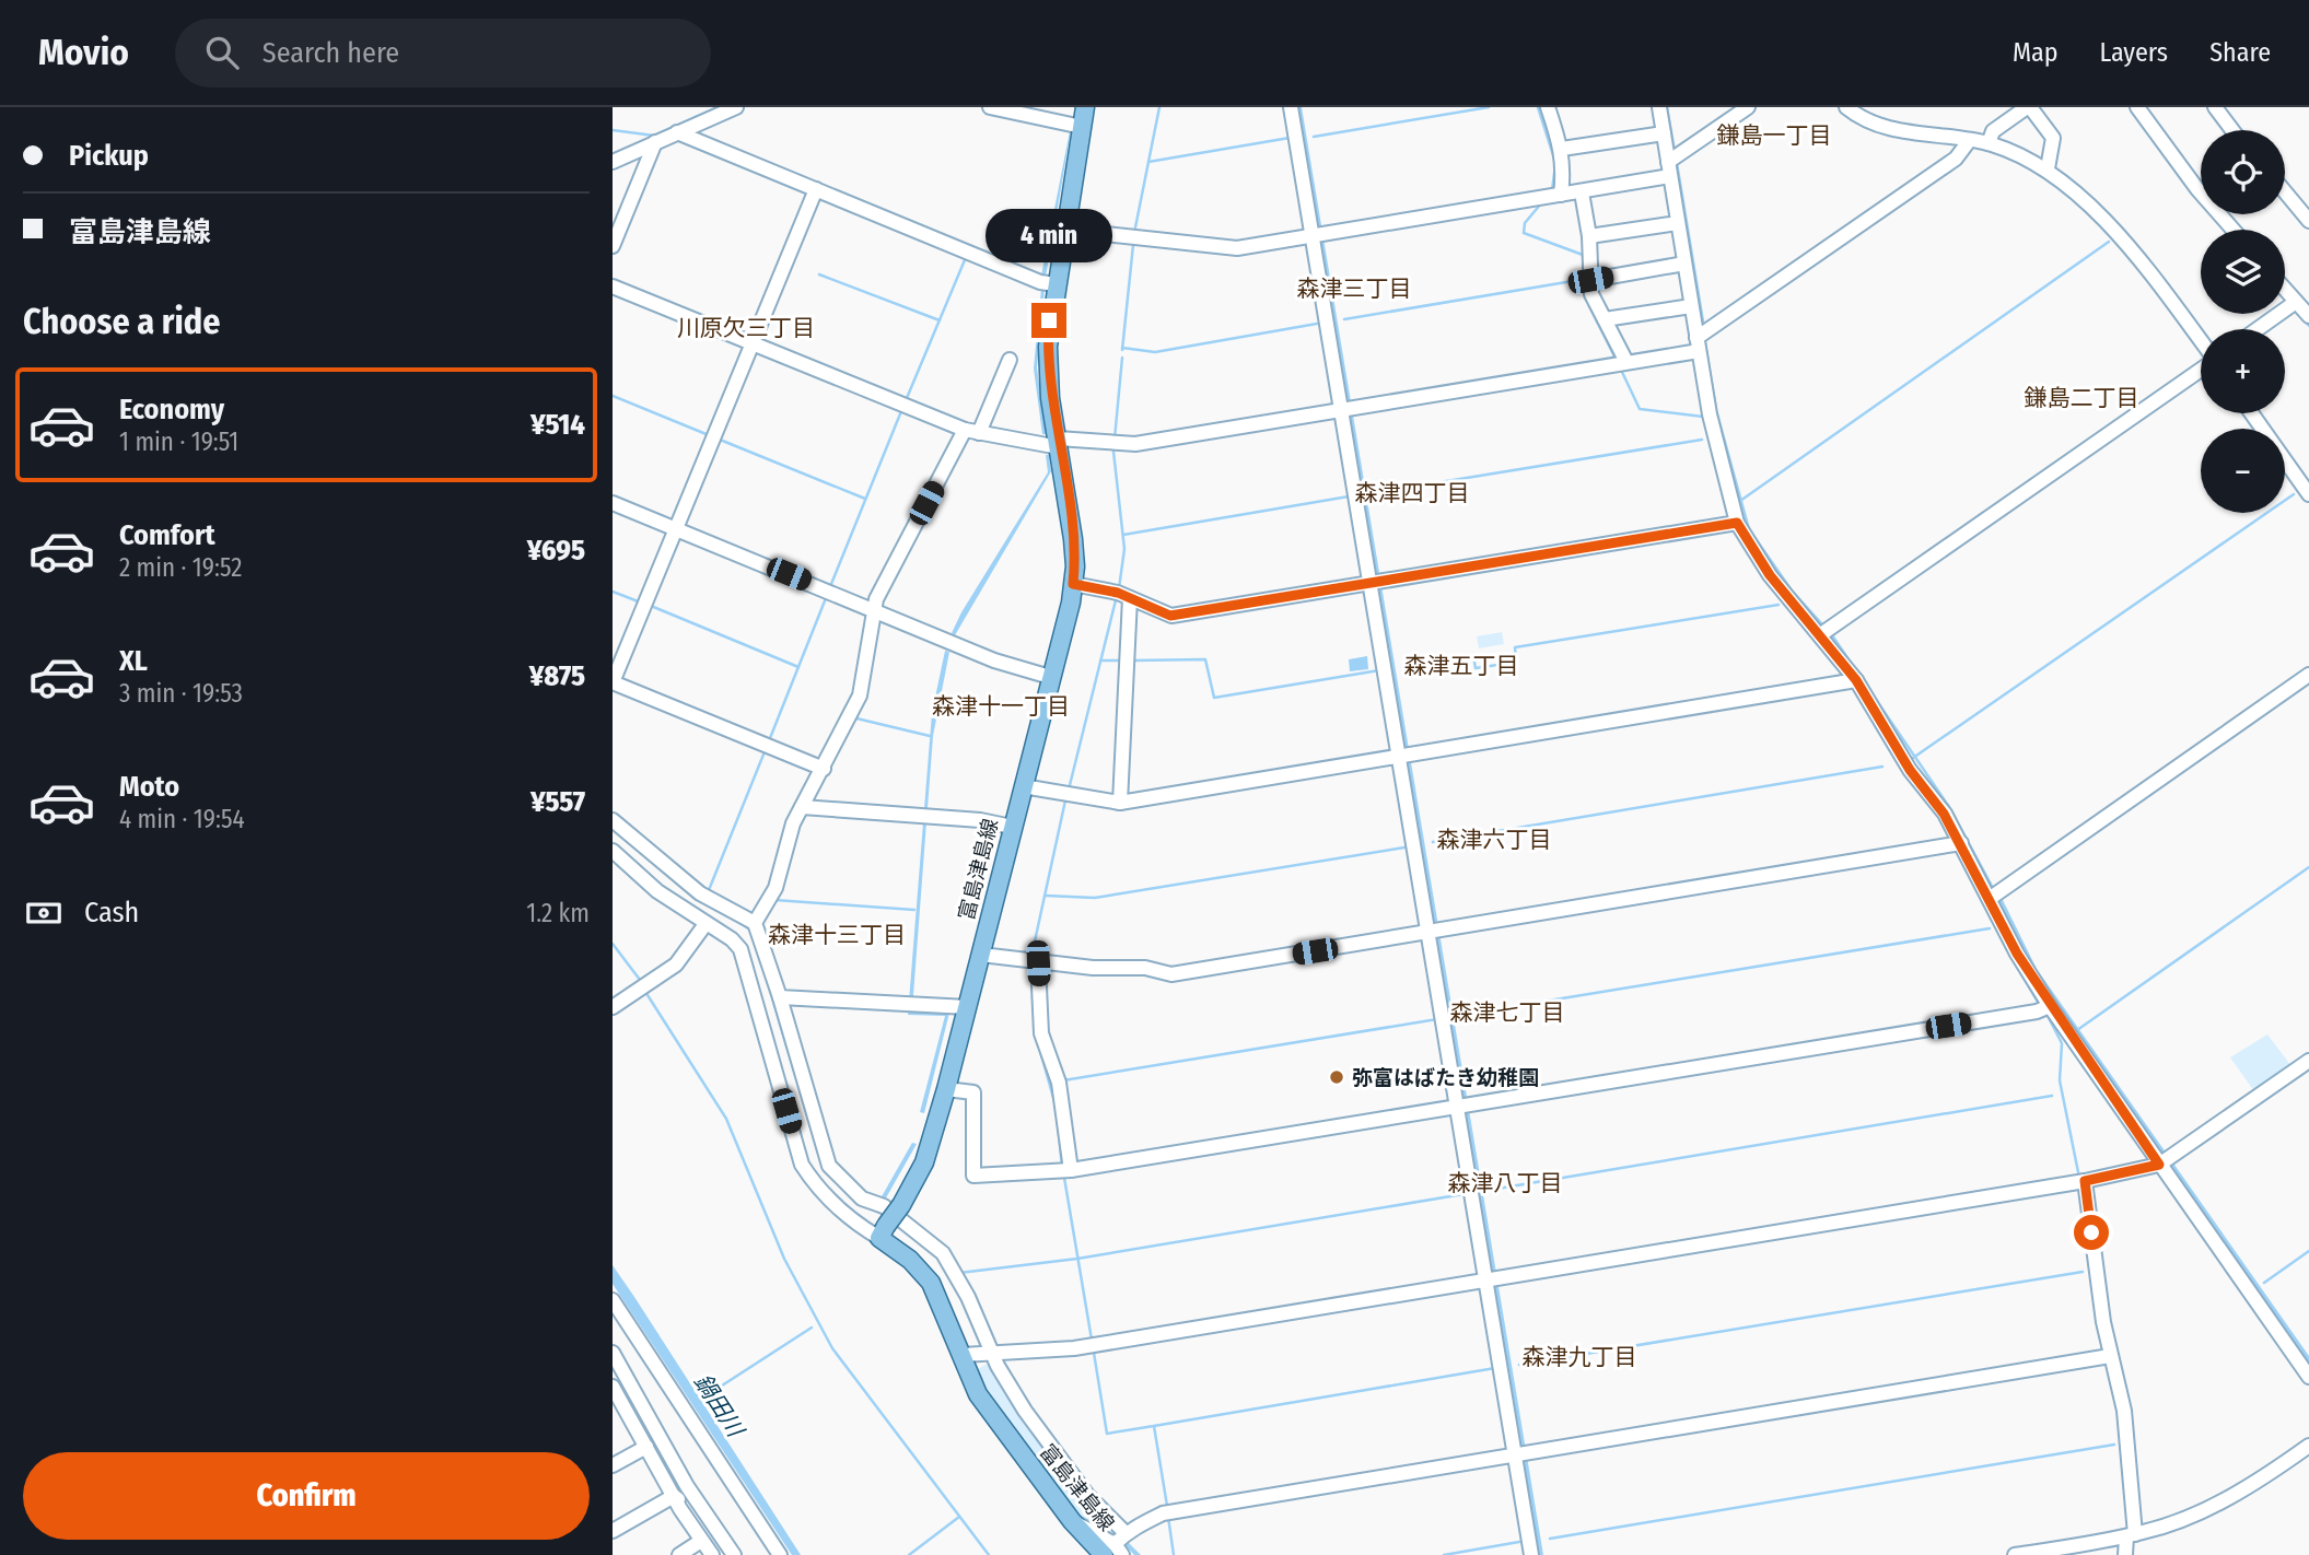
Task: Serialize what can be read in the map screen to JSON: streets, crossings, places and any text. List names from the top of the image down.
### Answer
{
  "streets": {
    "main road": ["富島津島線"]
  },
  "districts": [
    "鎌島一丁目",
    "森津三丁目",
    "川原欠三丁目",
    "鎌島二丁目",
    "森津四丁目",
    "森津五丁目",
    "森津十一丁目",
    "森津六丁目",
    "森津十三丁目",
    "森津七丁目",
    "森津八丁目",
    "森津九丁目"
  ],
  "water": ["鍋田川"],
  "places": ["弥富はばたき幼稚園"],
  "page": {
    "header": "Movio",
    "search": "Search here",
    "nav": ["Map", "Layers", "Share"],
    "banner": ["Pickup", "富島津島線"],
    "map_buttons": ["+", "−"],
    "bubble": "4 min",
    "heading": "Choose a ride",
    "list": [
      {
        "name": "Economy",
        "note": "1 min · 19:51",
        "value": "¥514"
      },
      {
        "name": "Comfort",
        "note": "2 min · 19:52",
        "value": "¥695"
      },
      {
        "name": "XL",
        "note": "3 min · 19:53",
        "value": "¥875"
      },
      {
        "name": "Moto",
        "note": "4 min · 19:54",
        "value": "¥557"
      }
    ],
    "pay": ["Cash", "1.2 km"],
    "buttons": "Confirm"
  }
}
